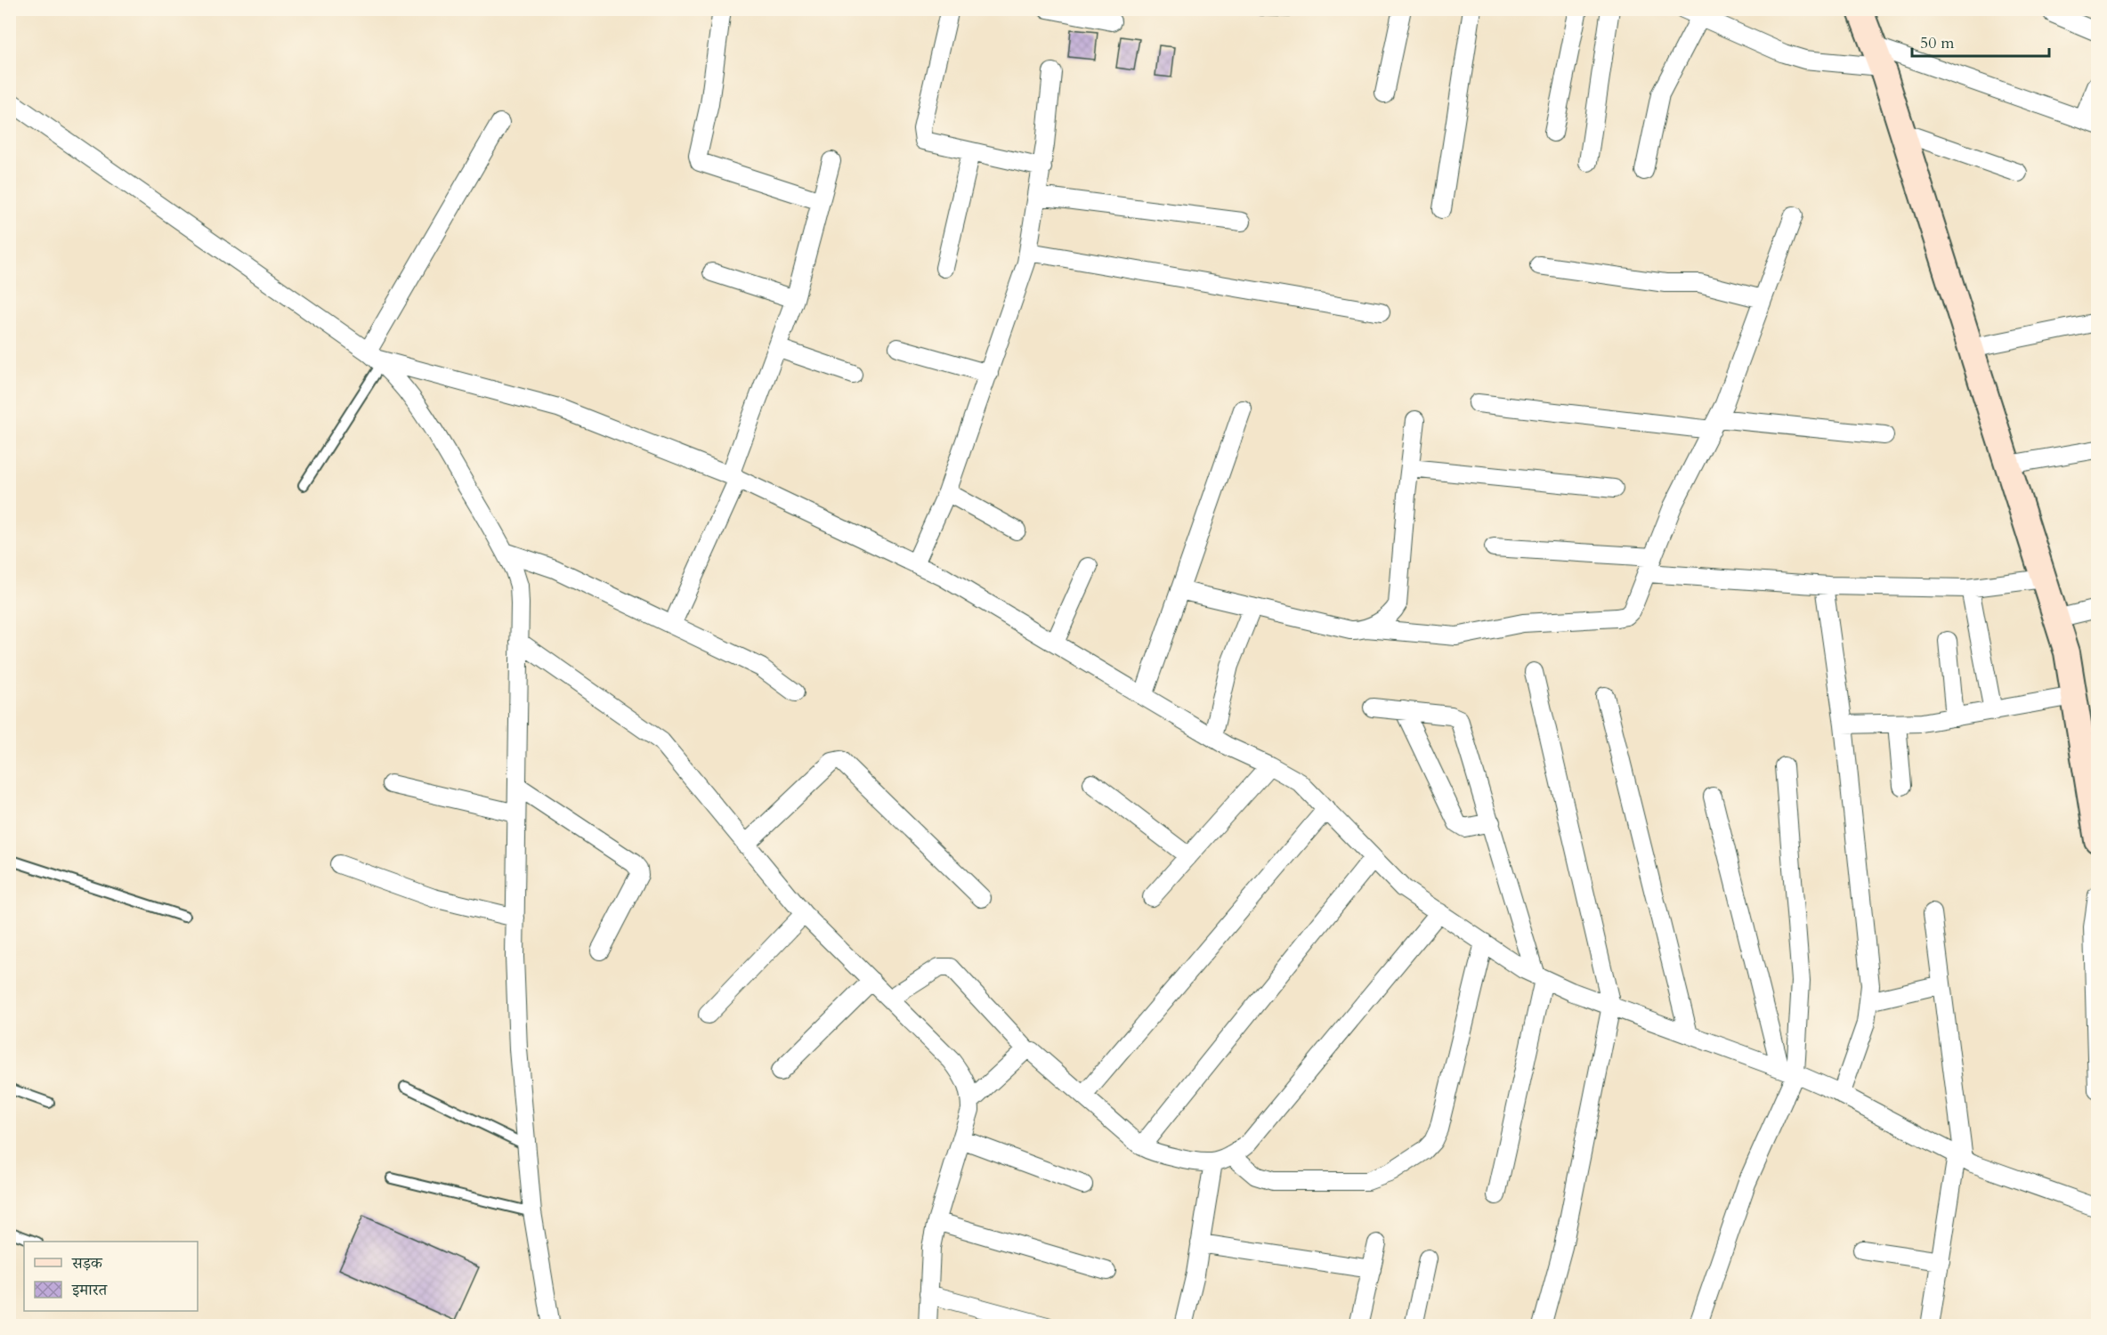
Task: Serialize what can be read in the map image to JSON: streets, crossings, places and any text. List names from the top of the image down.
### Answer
{
  "legend": ["सड़क", "इमारत"],
  "scale_bar": "50 m"
}
